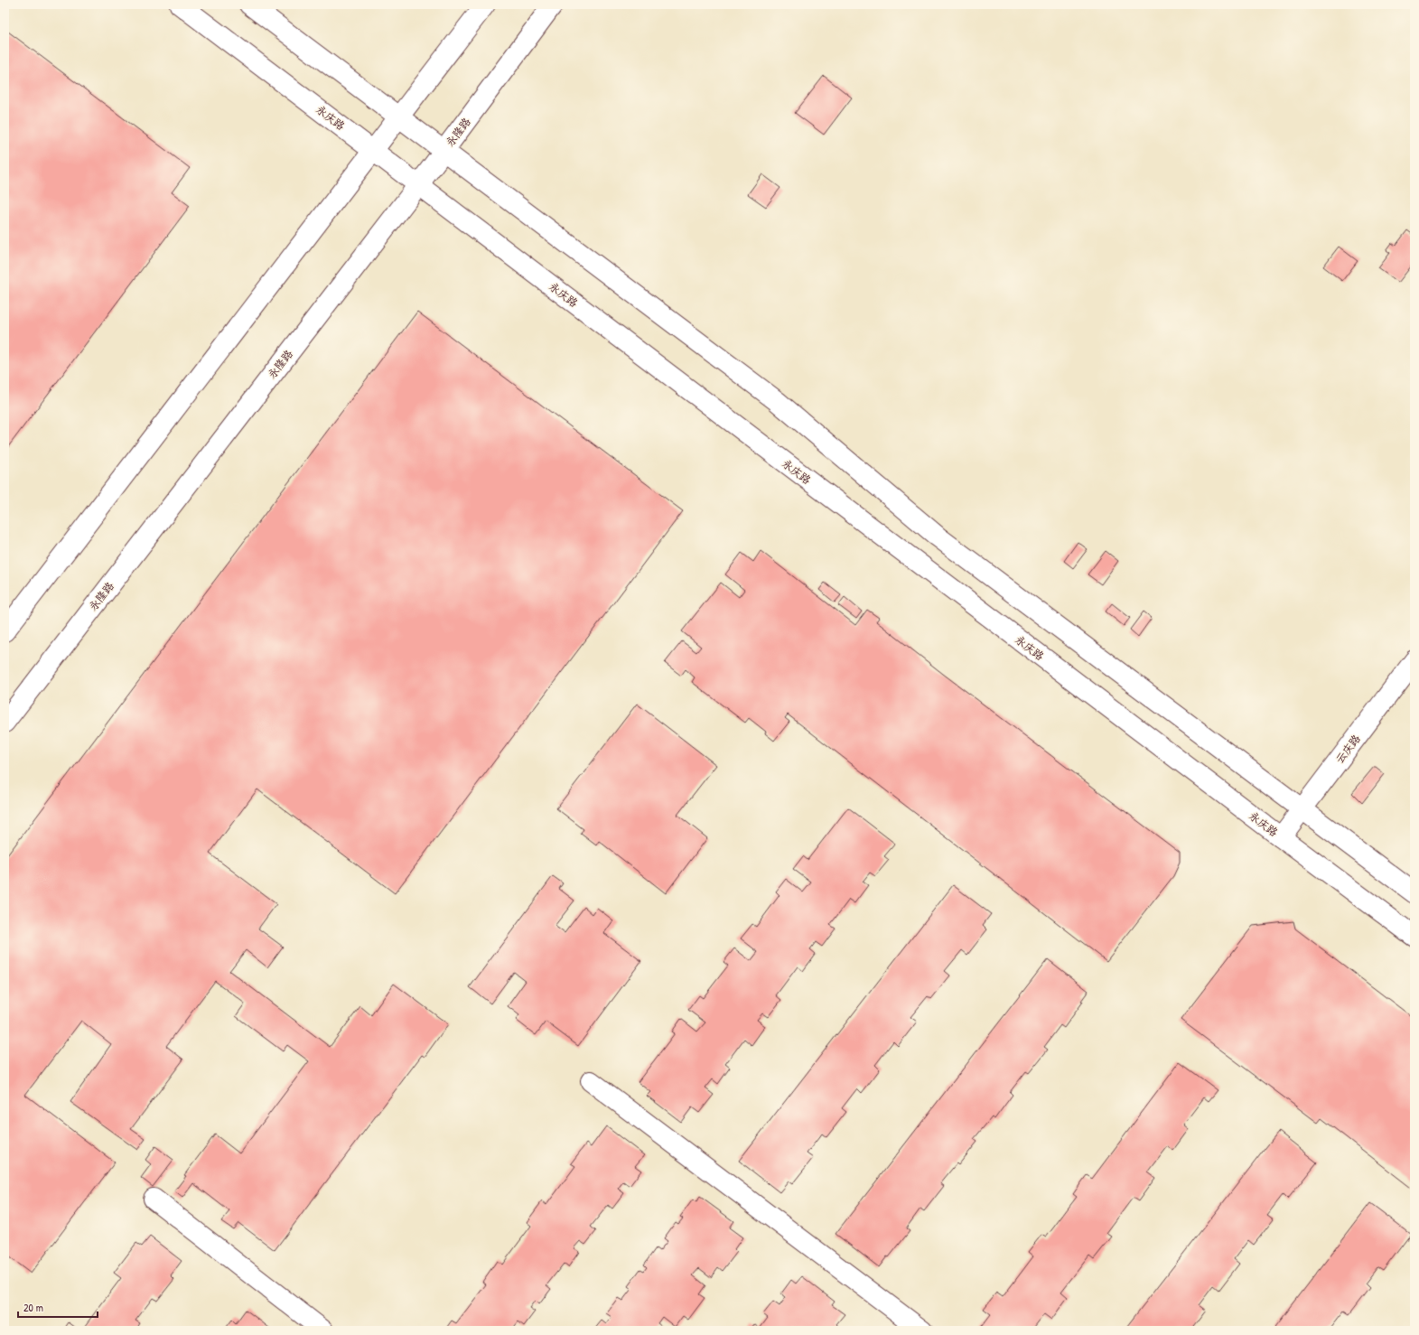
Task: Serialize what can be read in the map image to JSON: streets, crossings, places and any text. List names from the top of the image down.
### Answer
{
  "streets": {
    "street": ["永庆路", "永隆路", "云庆路"]
  },
  "crossings": [
    ["永庆路", "永隆路"],
    ["永庆路", "云庆路"]
  ],
  "scale_bar": "20 m"
}
